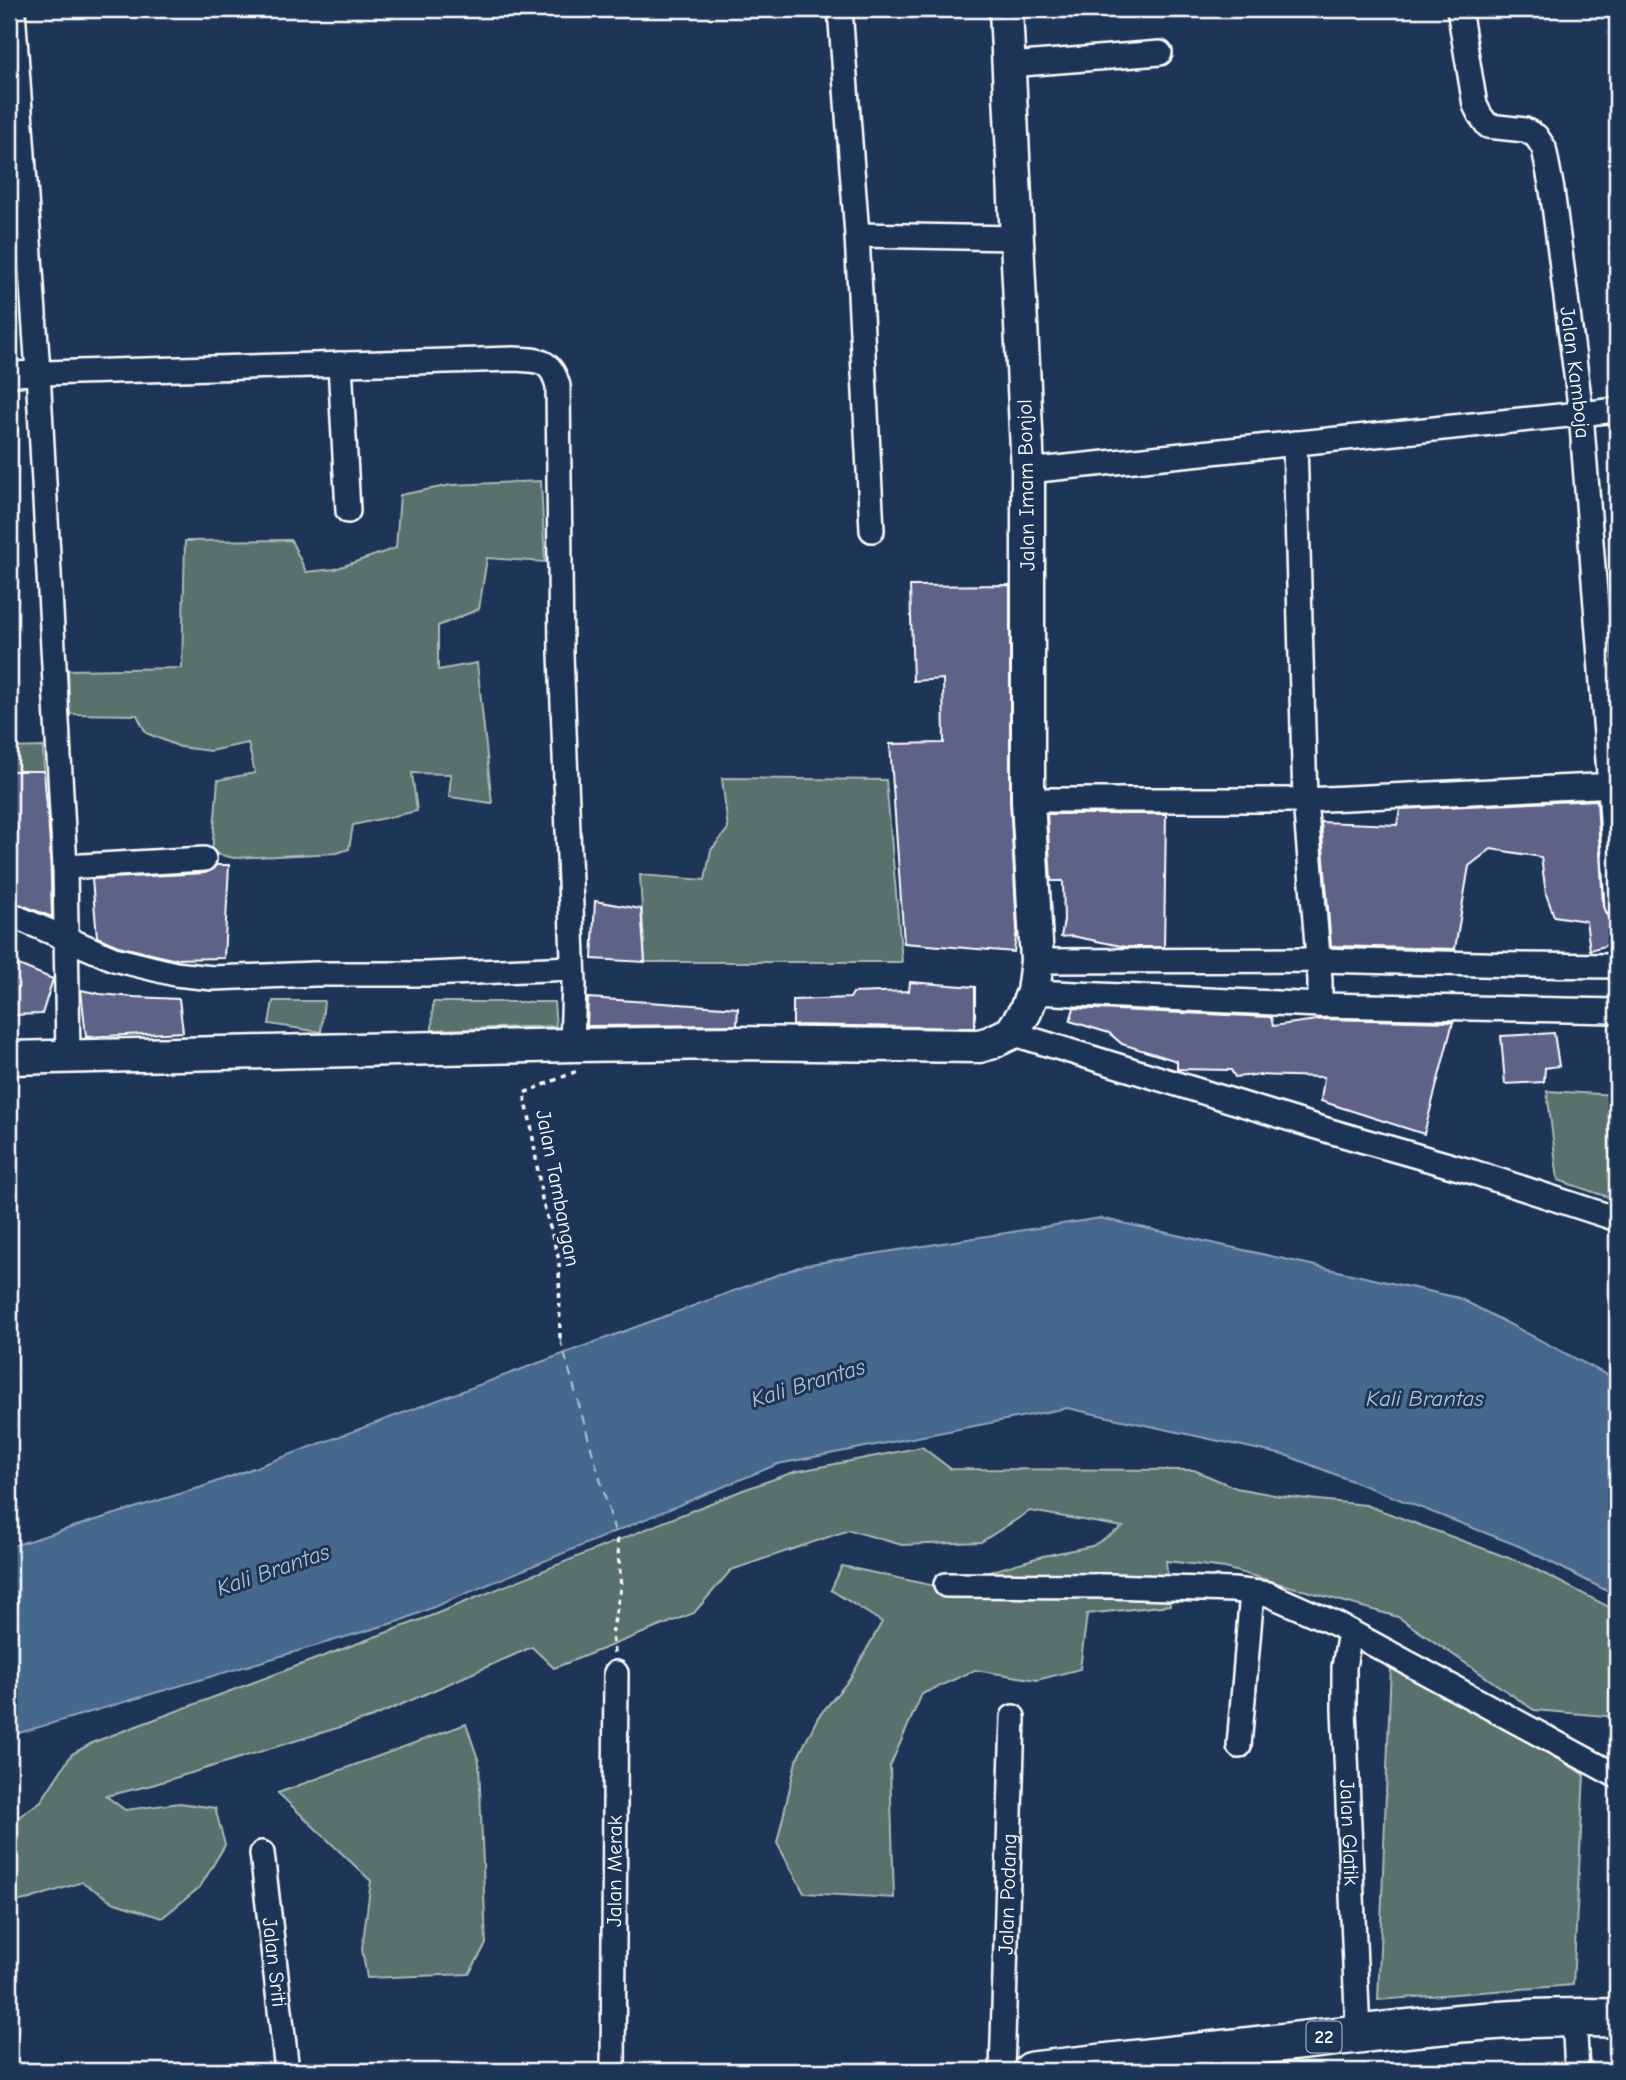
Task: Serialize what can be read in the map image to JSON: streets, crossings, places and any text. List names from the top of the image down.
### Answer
{
  "streets": {
    "highway": ["22"],
    "main road": ["Jalan Imam Bonjol"],
    "street": [
      "Jalan Kamboja",
      "Jalan Glatik",
      "Jalan Merak",
      "Jalan Podang",
      "Jalan Sriti"
    ],
    "path": ["Jalan Tambangan"]
  },
  "crossings": [
    ["Jalan Glatik", "22"]
  ],
  "water": ["Kali Brantas"]
}
